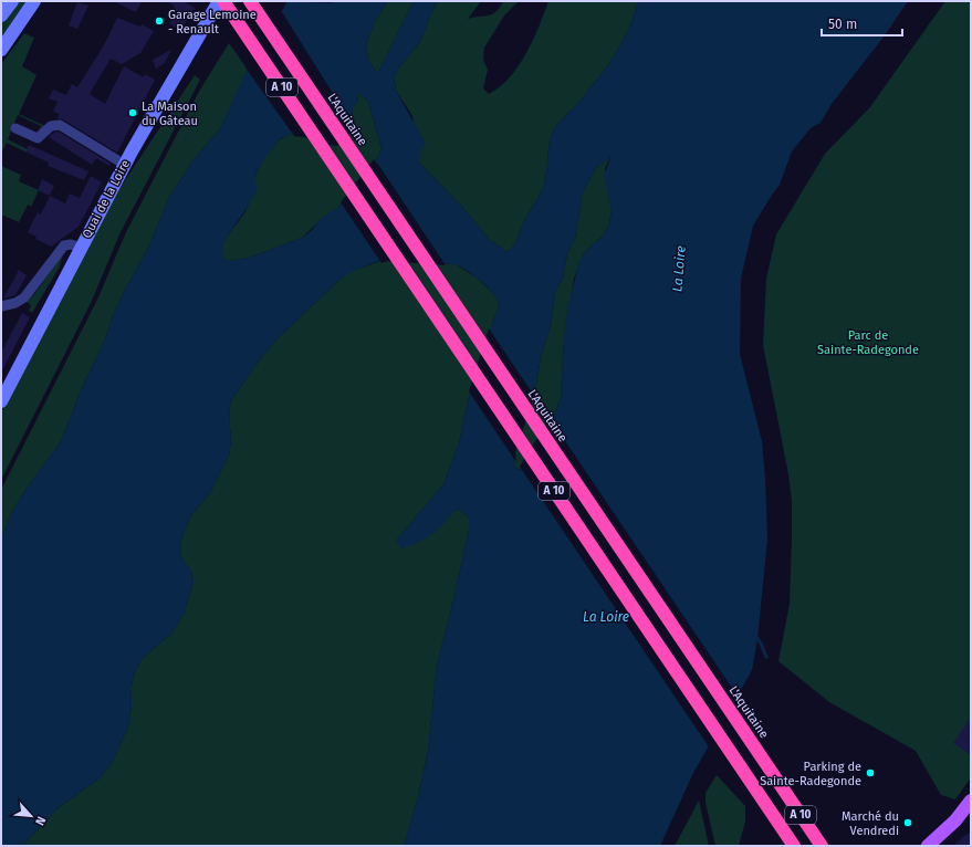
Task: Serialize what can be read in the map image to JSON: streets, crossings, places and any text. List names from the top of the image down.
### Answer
{
  "streets": {
    "highway": ["A 10", "L'Aquitaine"],
    "main road": ["Quai de la Loire"]
  },
  "water": ["La Loire"],
  "parks": ["Parc de Sainte-Radegonde"],
  "places": [
    "Garage Lemoine - Renault",
    "La Maison du Gâteau",
    "Parking de Sainte-Radegonde",
    "Marché du Vendredi"
  ],
  "scale_bar": "50 m",
  "north": "bottom right"
}
